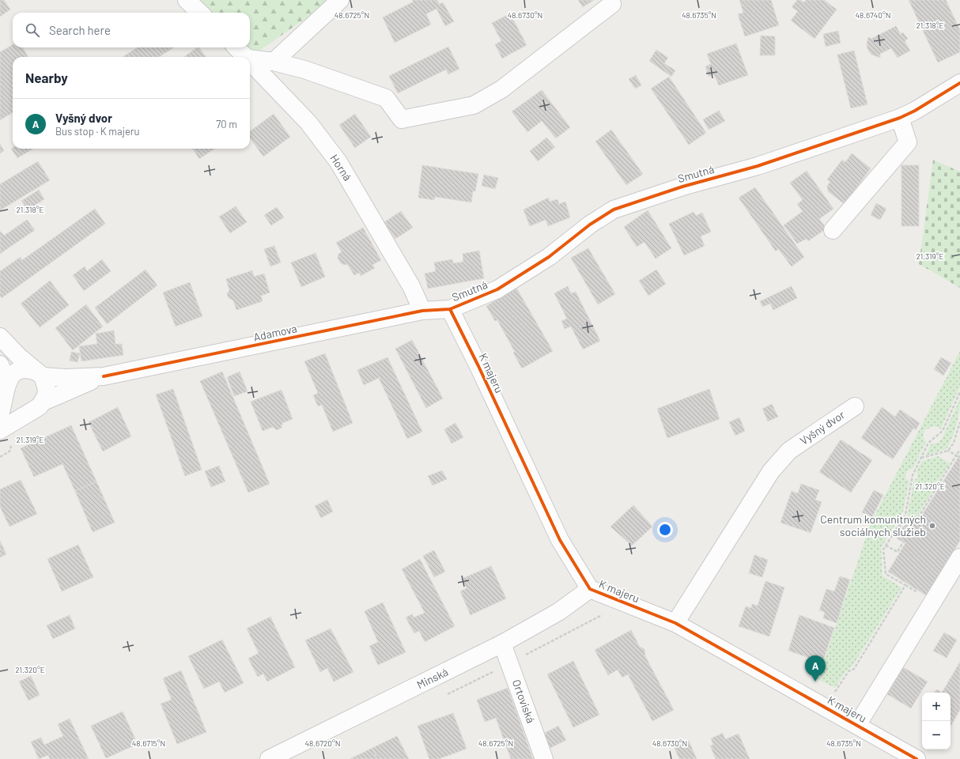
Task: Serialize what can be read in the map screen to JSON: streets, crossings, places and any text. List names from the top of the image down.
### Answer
{
  "streets": {
    "street": [
      "Horná",
      "Smutná",
      "Adamova",
      "K majeru",
      "Vyšný dvor",
      "Minská",
      "Ortoviská"
    ]
  },
  "crossings": [
    ["Horná", "Adamova"],
    ["Smutná", "Adamova"],
    ["Smutná", "K majeru"],
    ["Adamova", "K majeru"],
    ["K majeru", "Vyšný dvor"],
    ["K majeru", "Minská"],
    ["Minská", "Ortoviská"]
  ],
  "places": ["Centrum komunitných sociálnych služieb"],
  "page": {
    "search": "Search here",
    "heading": "Nearby",
    "list": [
      {
        "mark": "A",
        "name": "Vyšný dvor",
        "note": "Bus stop · K majeru",
        "value": "70 m"
      }
    ],
    "pins": "A",
    "map_buttons": ["+", "−"]
  },
  "coordinates": [
    "48.6725°N",
    "48.6730°N",
    "48.6735°N",
    "48.6740°N",
    "21.318°E",
    "21.319°E",
    "21.320°E",
    "48.6715°N",
    "48.6720°N"
  ]
}
